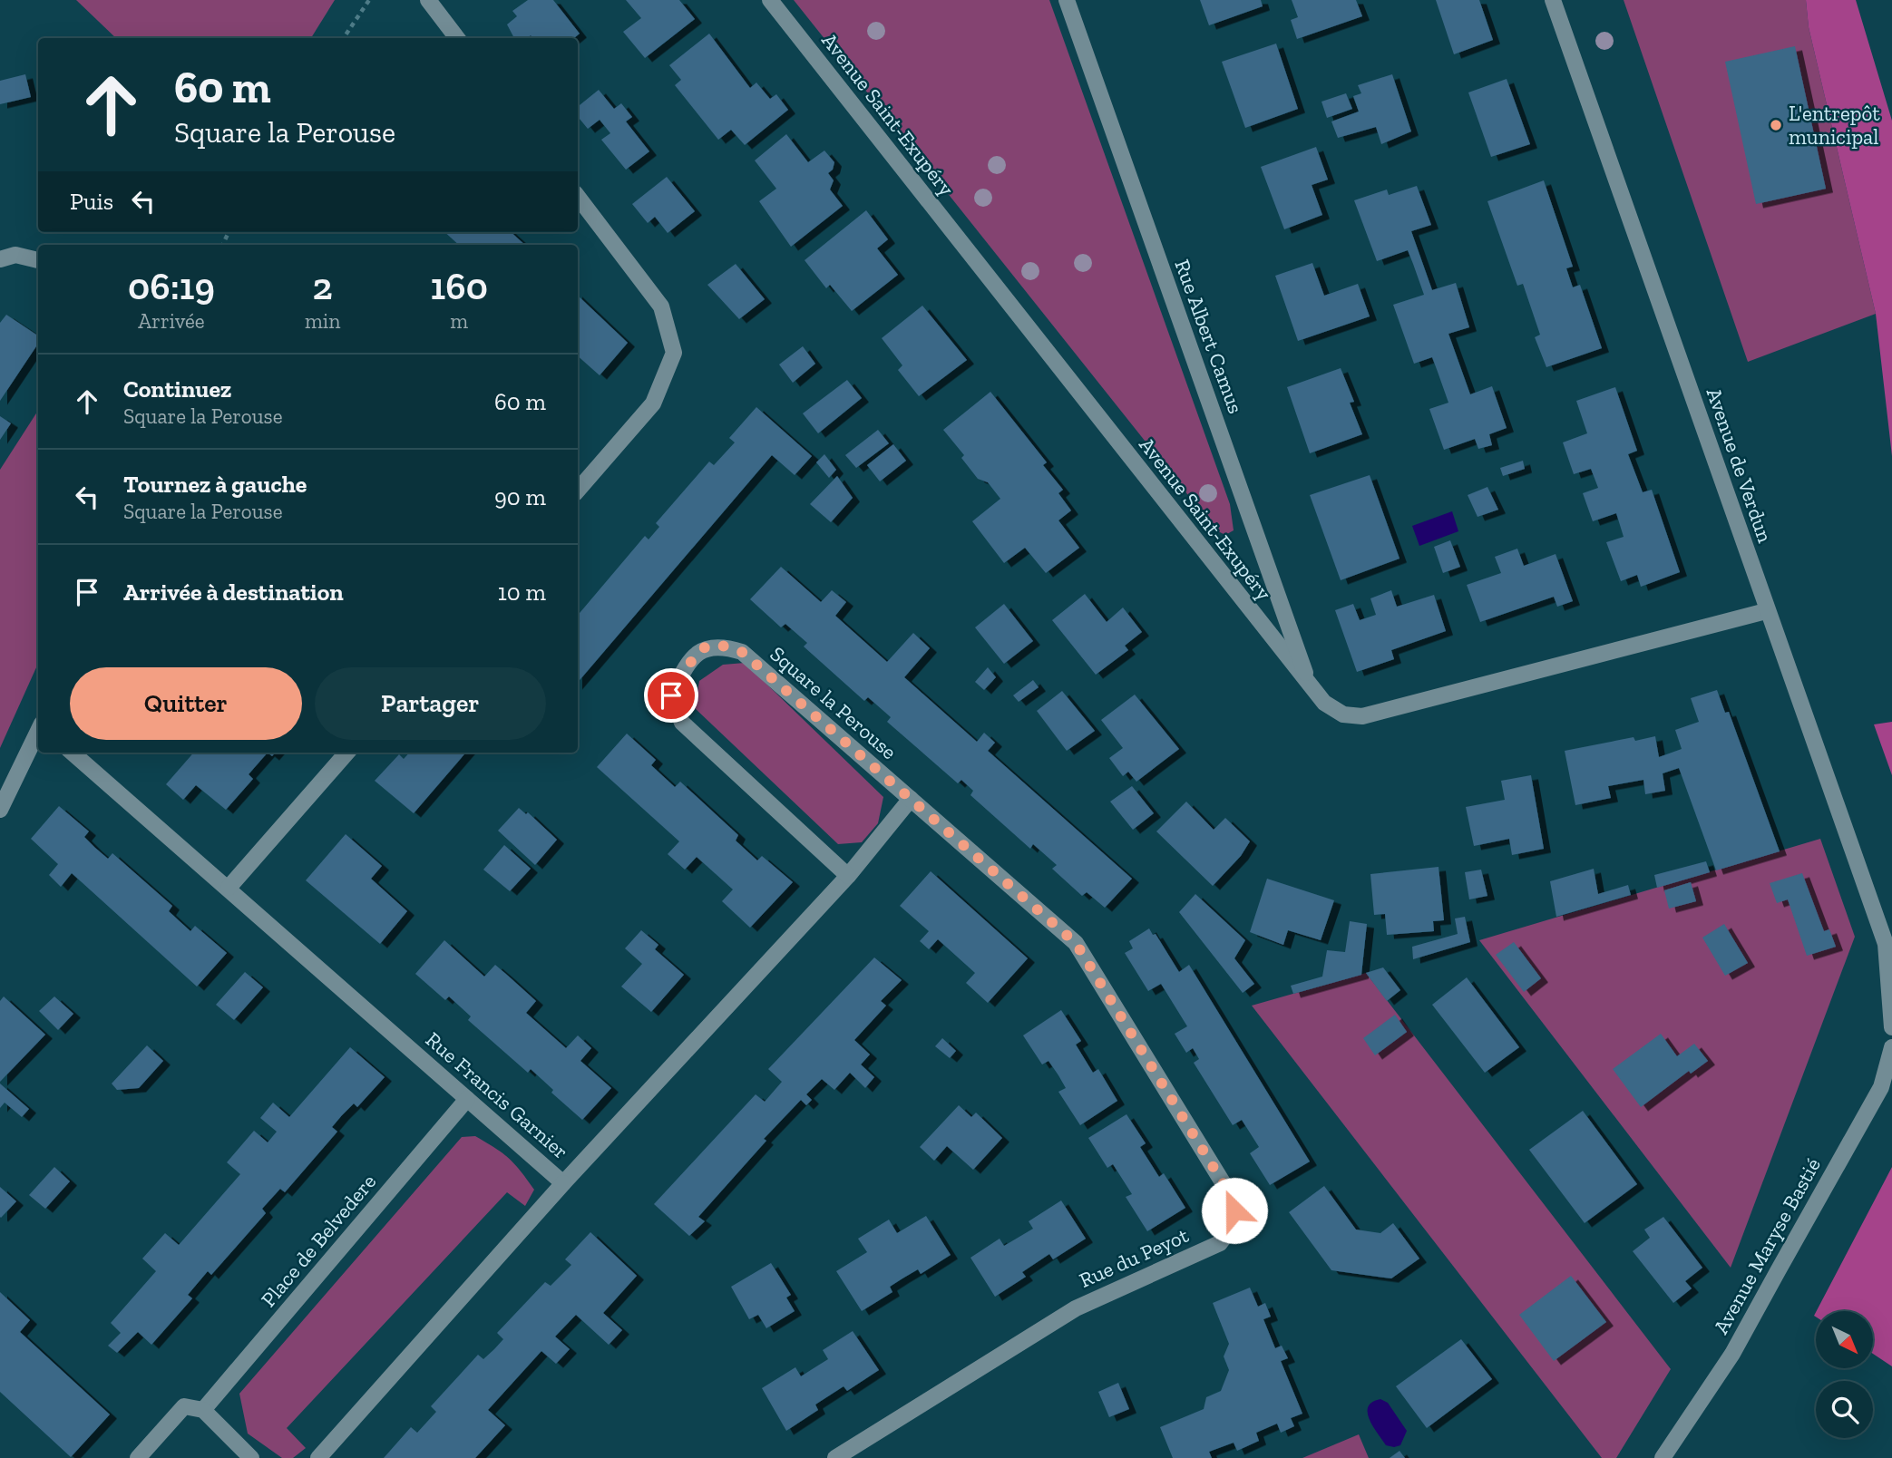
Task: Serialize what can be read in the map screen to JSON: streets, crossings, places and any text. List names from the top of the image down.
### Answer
{
  "streets": {
    "street": [
      "Avenue Saint-Exupéry",
      "Rue Albert Camus",
      "Avenue de Verdun",
      "Square la Perouse",
      "Rue Francis Garnier",
      "Place de Belvedere",
      "Avenue Maryse Bastié",
      "Rue du Peyot"
    ]
  },
  "crossings": [
    ["Avenue Saint-Exupéry", "Rue Albert Camus"],
    ["Avenue Saint-Exupéry", "Avenue de Verdun"],
    ["Square la Perouse", "Rue Francis Garnier"],
    ["Square la Perouse", "Rue du Peyot"],
    ["Rue Francis Garnier", "Place de Belvedere"]
  ],
  "places": ["L'entrepôt municipal"],
  "north": "bottom right",
  "page": {
    "turn": ["60 m", "Square la Perouse"],
    "then": "Puis",
    "eta": [
      "06:19",
      "Arrivée",
      "2",
      "min",
      "160",
      "m"
    ],
    "list": [
      {
        "name": "Continuez",
        "note": "Square la Perouse",
        "value": "60 m"
      },
      {
        "name": "Tournez à gauche",
        "note": "Square la Perouse",
        "value": "90 m"
      },
      {
        "name": "Arrivée à destination",
        "value": "10 m"
      }
    ],
    "buttons": ["Quitter", "Partager"]
  }
}
